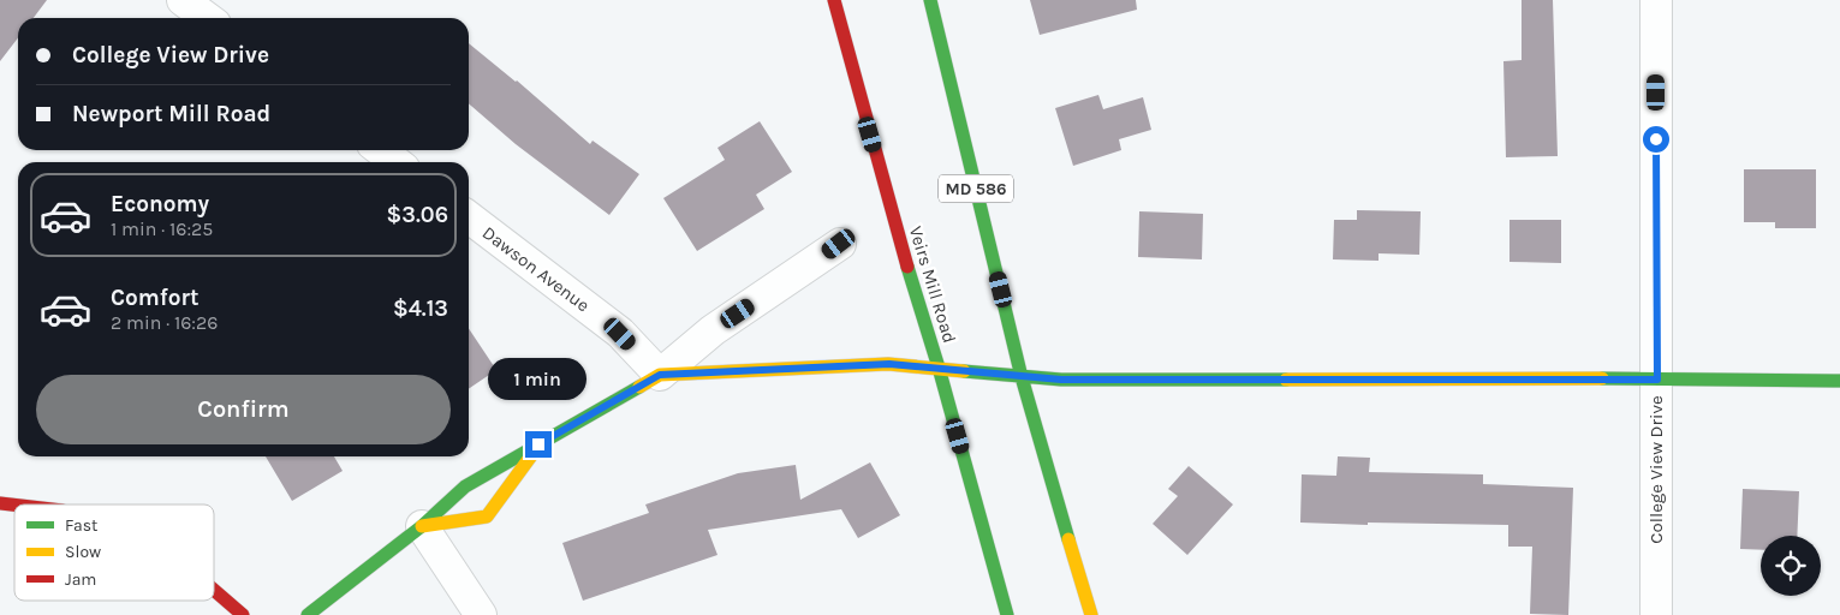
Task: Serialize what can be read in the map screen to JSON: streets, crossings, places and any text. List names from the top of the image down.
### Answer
{
  "streets": {
    "street": [
      "MD 586",
      "Dawson Avenue",
      "Veirs Mill Road",
      "College View Drive"
    ]
  },
  "legend": ["Fast", "Slow", "Jam"],
  "page": {
    "banner": ["College View Drive", "Newport Mill Road"],
    "list": [
      {
        "name": "Economy",
        "note": "1 min · 16:25",
        "value": "$3.06"
      },
      {
        "name": "Comfort",
        "note": "2 min · 16:26",
        "value": "$4.13"
      }
    ],
    "bubble": "1 min",
    "buttons": "Confirm"
  }
}
